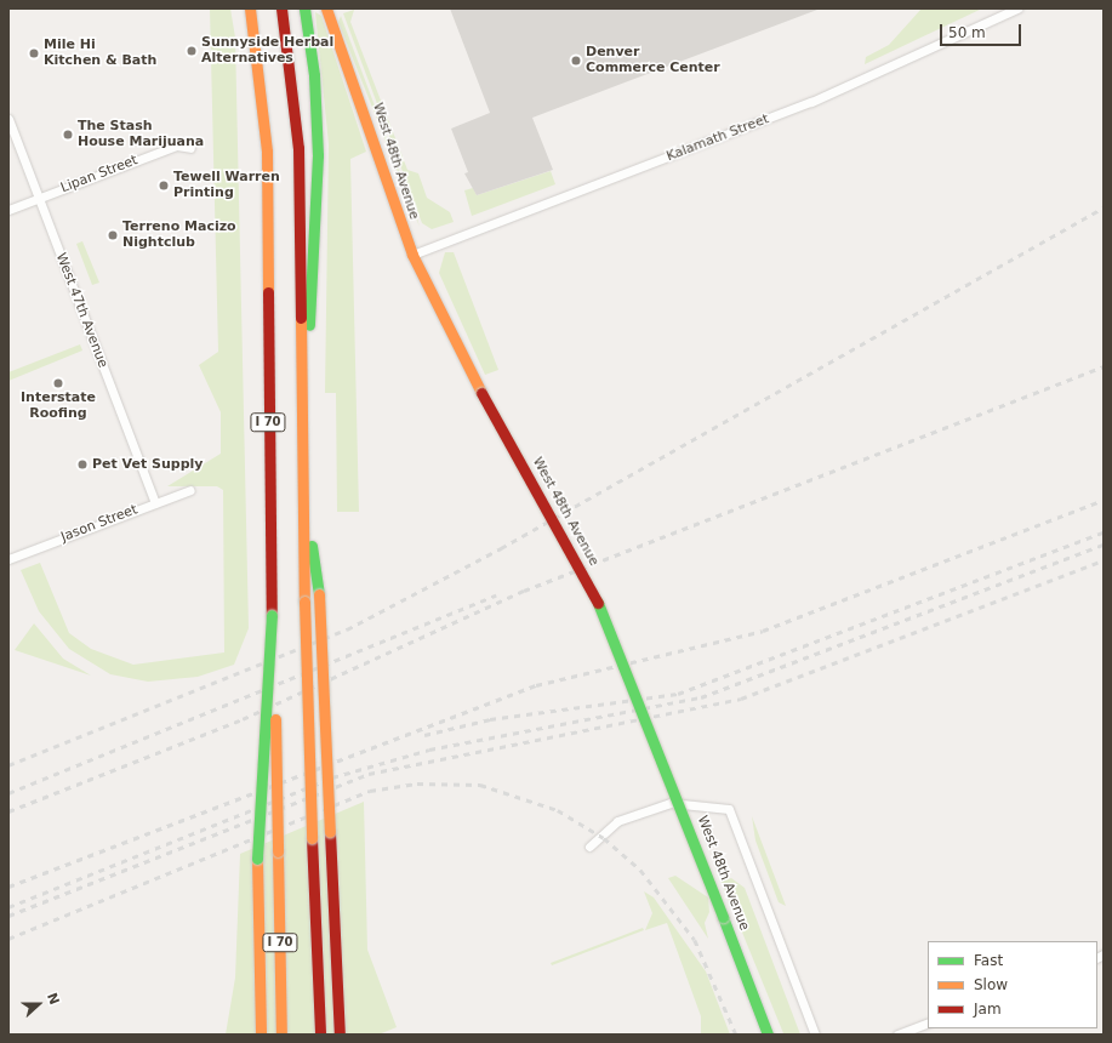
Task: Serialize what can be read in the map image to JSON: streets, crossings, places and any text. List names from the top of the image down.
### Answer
{
  "streets": {
    "main road": ["West 48th Avenue", "I 70"],
    "street": [
      "Kalamath Street",
      "Lipan Street",
      "West 47th Avenue",
      "Jason Street"
    ]
  },
  "crossings": [
    ["Kalamath Street", "West 48th Avenue"],
    ["Lipan Street", "West 47th Avenue"],
    ["West 47th Avenue", "Jason Street"]
  ],
  "places": [
    "Sunnyside Herbal Alternatives",
    "Mile Hi Kitchen & Bath",
    "Denver Commerce Center",
    "The Stash House Marijuana",
    "Tewell Warren Printing",
    "Terreno Macizo Nightclub",
    "Interstate Roofing",
    "Pet Vet Supply"
  ],
  "legend": ["Fast", "Slow", "Jam"],
  "scale_bar": "50 m",
  "north": "right"
}
